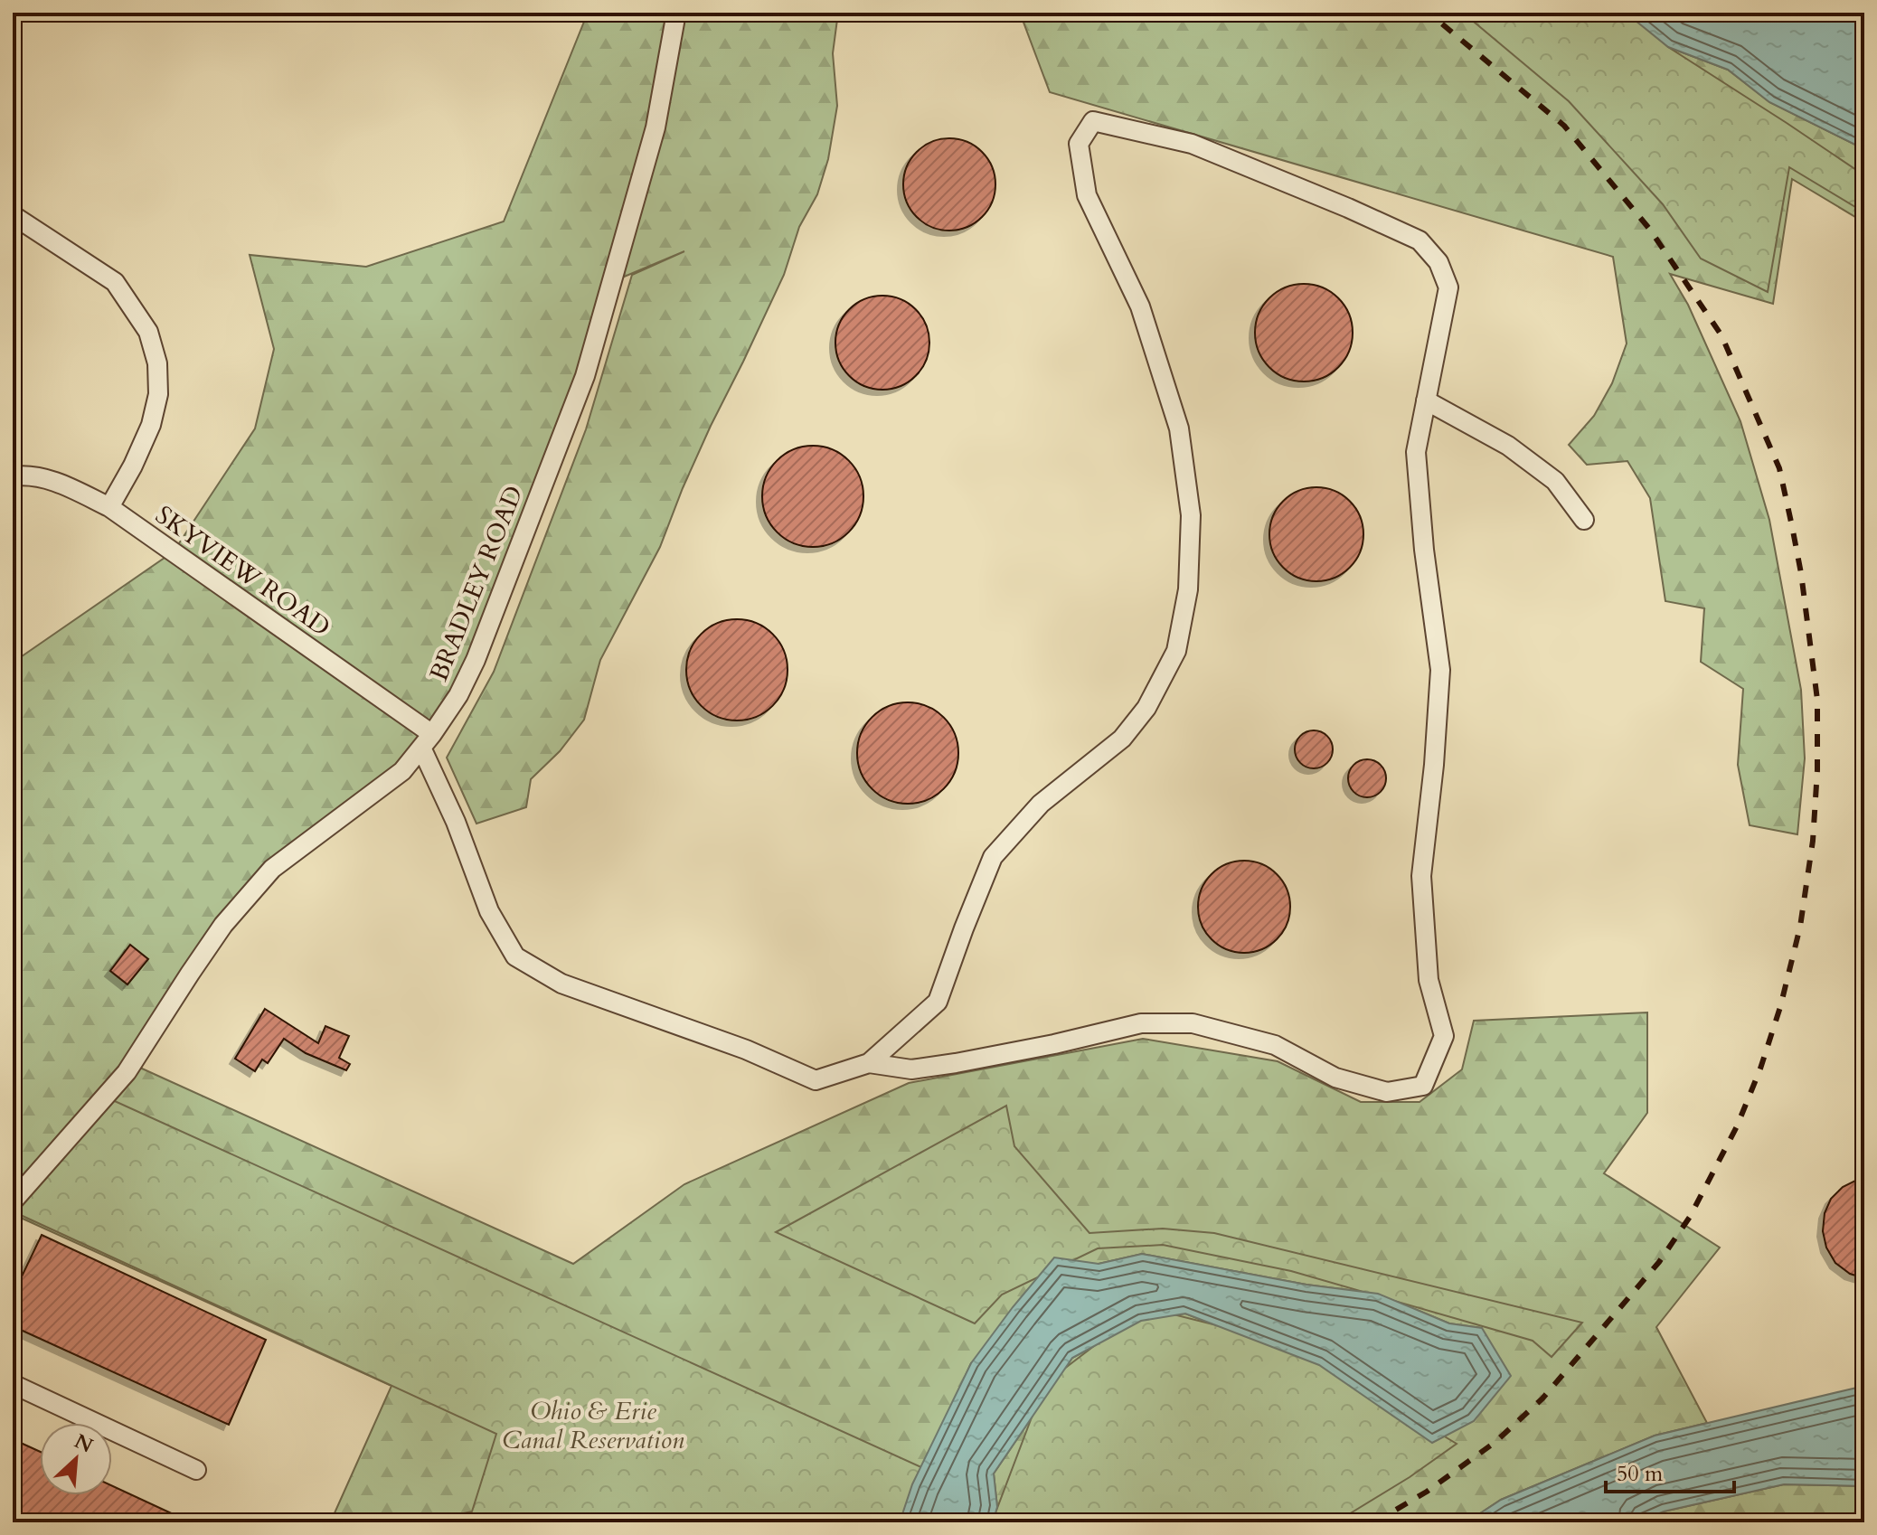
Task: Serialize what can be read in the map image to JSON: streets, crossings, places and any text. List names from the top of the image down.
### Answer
{
  "streets": {
    "street": ["SKYVIEW ROAD", "BRADLEY ROAD"]
  },
  "crossings": [
    ["SKYVIEW ROAD", "BRADLEY ROAD"]
  ],
  "parks": ["Ohio & Erie Canal Reservation"],
  "scale_bar": "50 m",
  "north": "top right"
}
